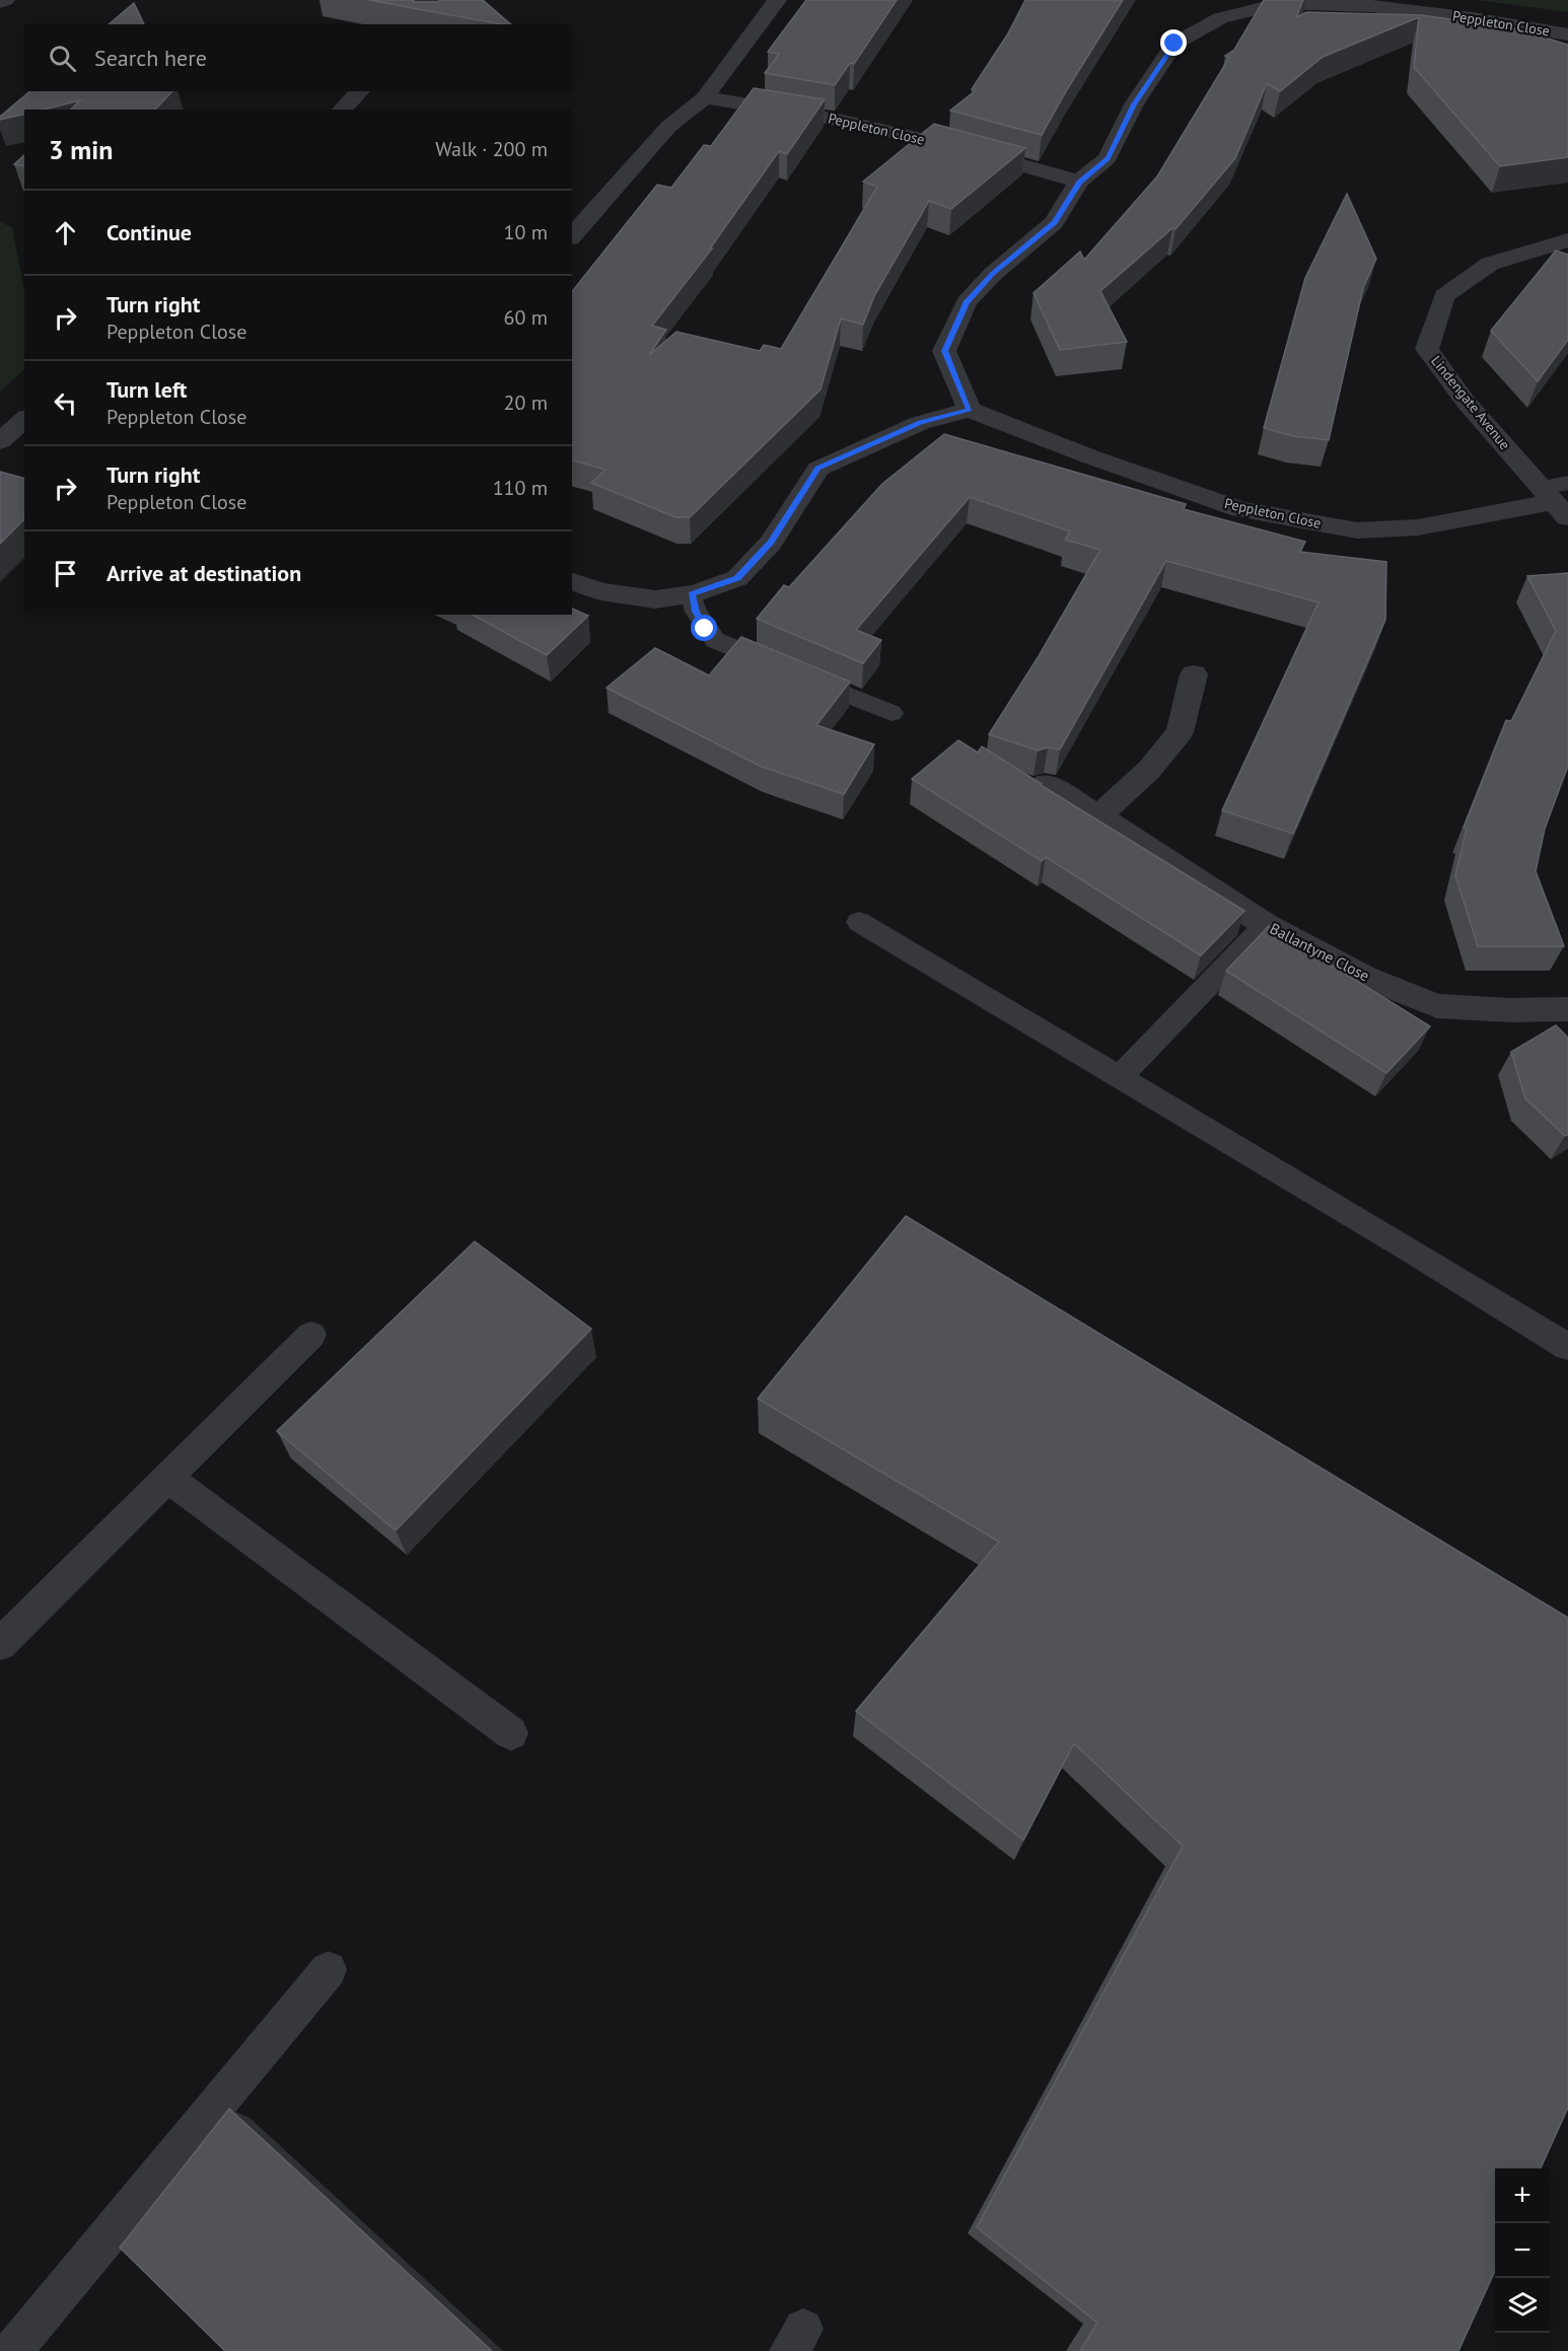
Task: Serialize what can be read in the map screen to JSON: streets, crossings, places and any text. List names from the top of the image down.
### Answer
{
  "streets": {
    "street": ["Peppleton Close", "Lindengate Avenue", "Ballantyne Close"]
  },
  "crossings": [
    ["Peppleton Close", "Lindengate Avenue"]
  ],
  "page": {
    "search": "Search here",
    "heading": ["3 min", "Walk · 200 m"],
    "list": [
      ["Continue", "10 m"],
      ["Turn right", "Peppleton Close", "60 m"],
      ["Turn left", "Peppleton Close", "20 m"],
      ["Turn right", "Peppleton Close", "110 m"],
      "Arrive at destination"
    ],
    "map_buttons": ["+", "−"]
  }
}
